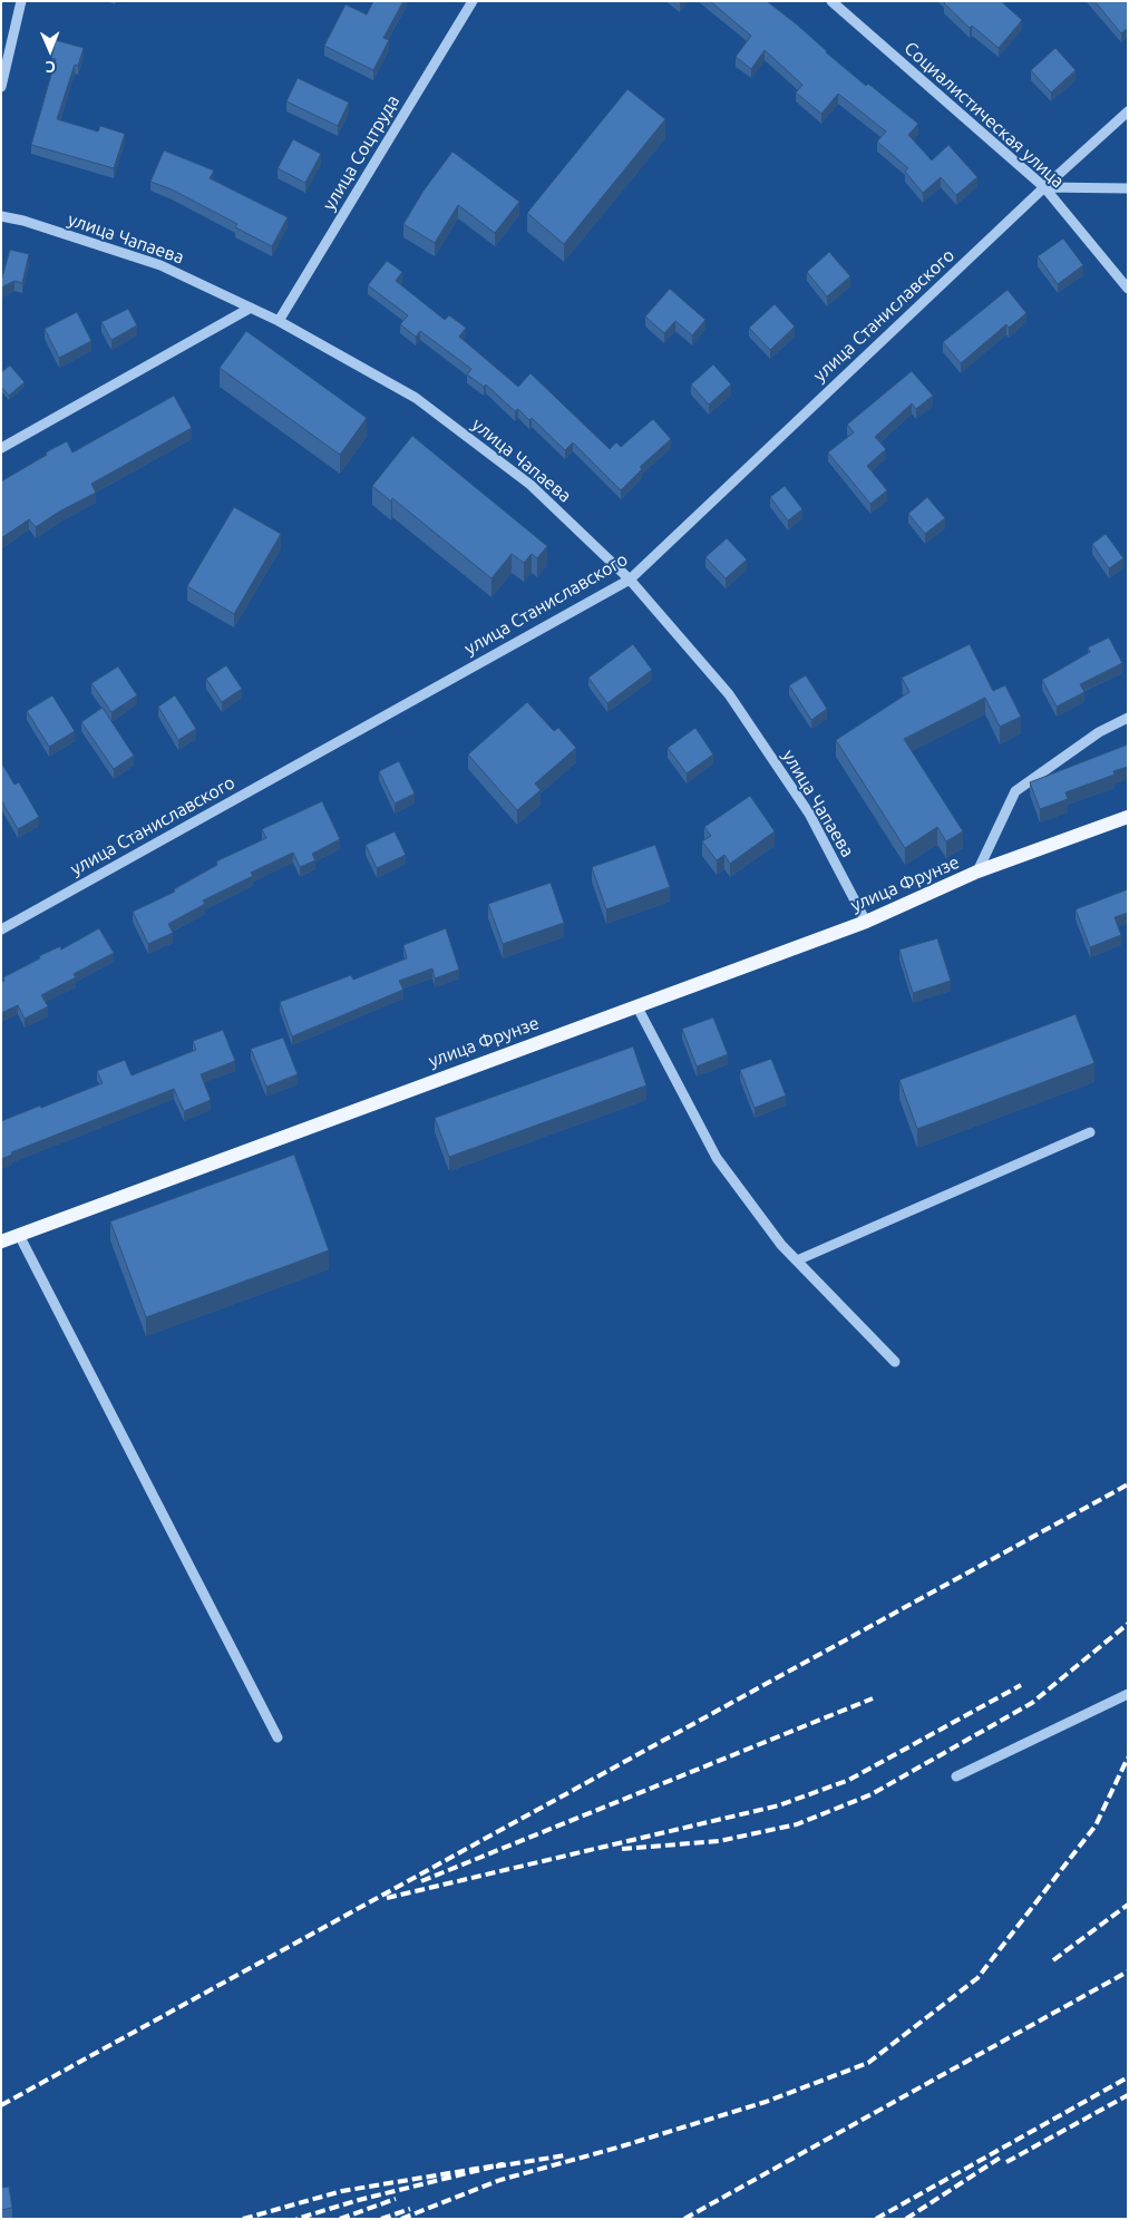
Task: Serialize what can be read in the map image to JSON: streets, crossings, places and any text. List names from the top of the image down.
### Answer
{
  "streets": {
    "main road": ["улица Фрунзе"],
    "street": [
      "Социалистическая улица",
      "улица Соцтруда",
      "улица Чапаева",
      "улица Станиславского"
    ]
  },
  "crossings": [
    ["Социалистическая улица", "улица Станиславского"],
    ["улица Соцтруда", "улица Чапаева"],
    ["улица Чапаева", "улица Станиславского"],
    ["улица Чапаева", "улица Фрунзе"]
  ],
  "north": "bottom"
}
